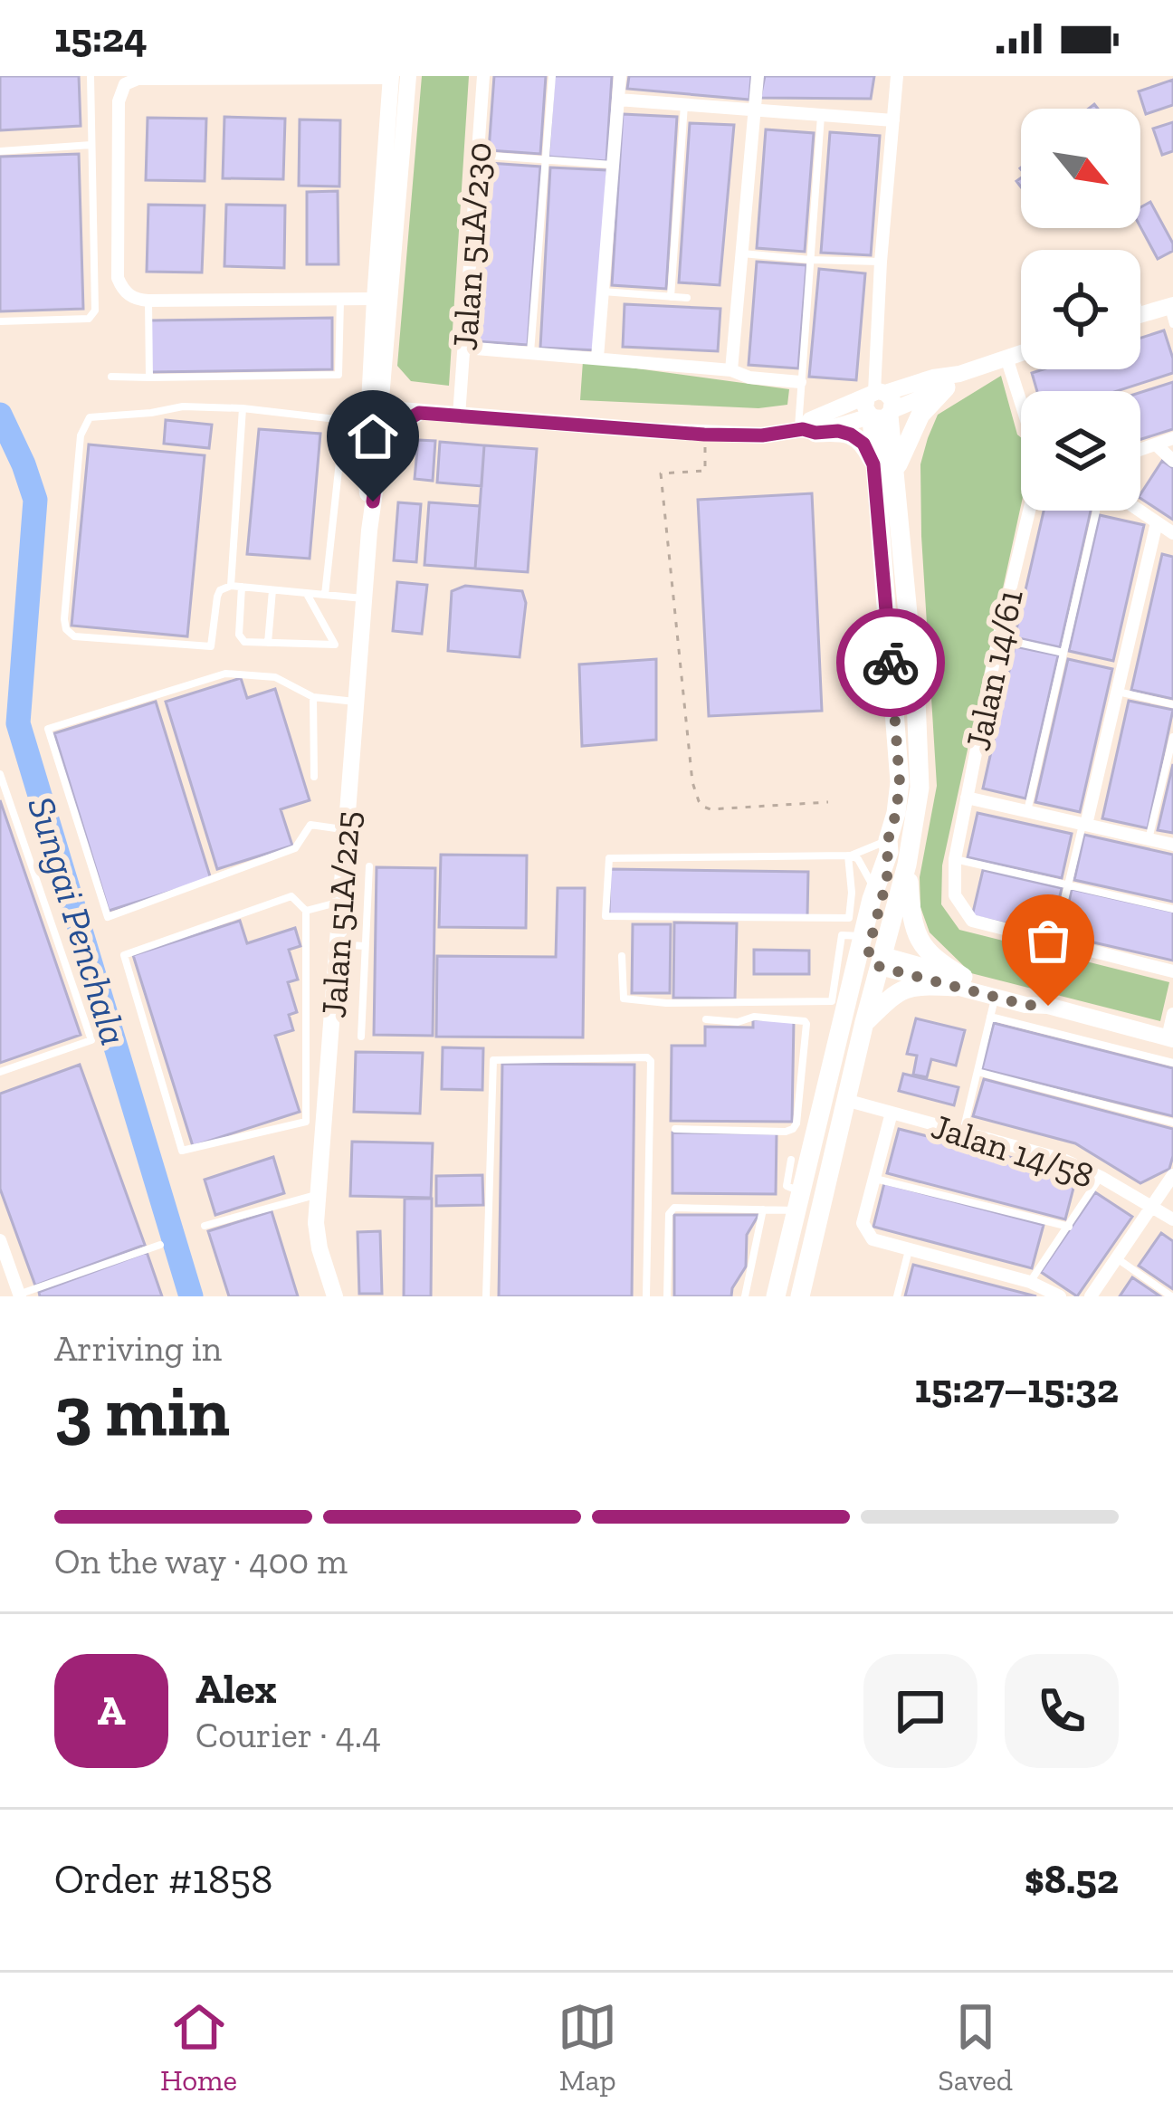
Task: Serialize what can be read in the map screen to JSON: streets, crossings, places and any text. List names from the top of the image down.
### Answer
{
  "streets": {
    "street": [
      "Jalan 51A/230",
      "Jalan 14/61",
      "Jalan 51A/225",
      "Jalan 14/58"
    ]
  },
  "water": ["Sungai Penchala"],
  "north": "bottom right",
  "page": {
    "status": "15:24",
    "heading": ["3 min", "Arriving in", "15:27–15:32"],
    "panel": [
      "Alex",
      "Courier · 4.4",
      "Order #1858",
      "$8.52"
    ],
    "bar": "On the way · 400 m",
    "round": "A",
    "tabs": ["Home", "Map", "Saved"]
  }
}
